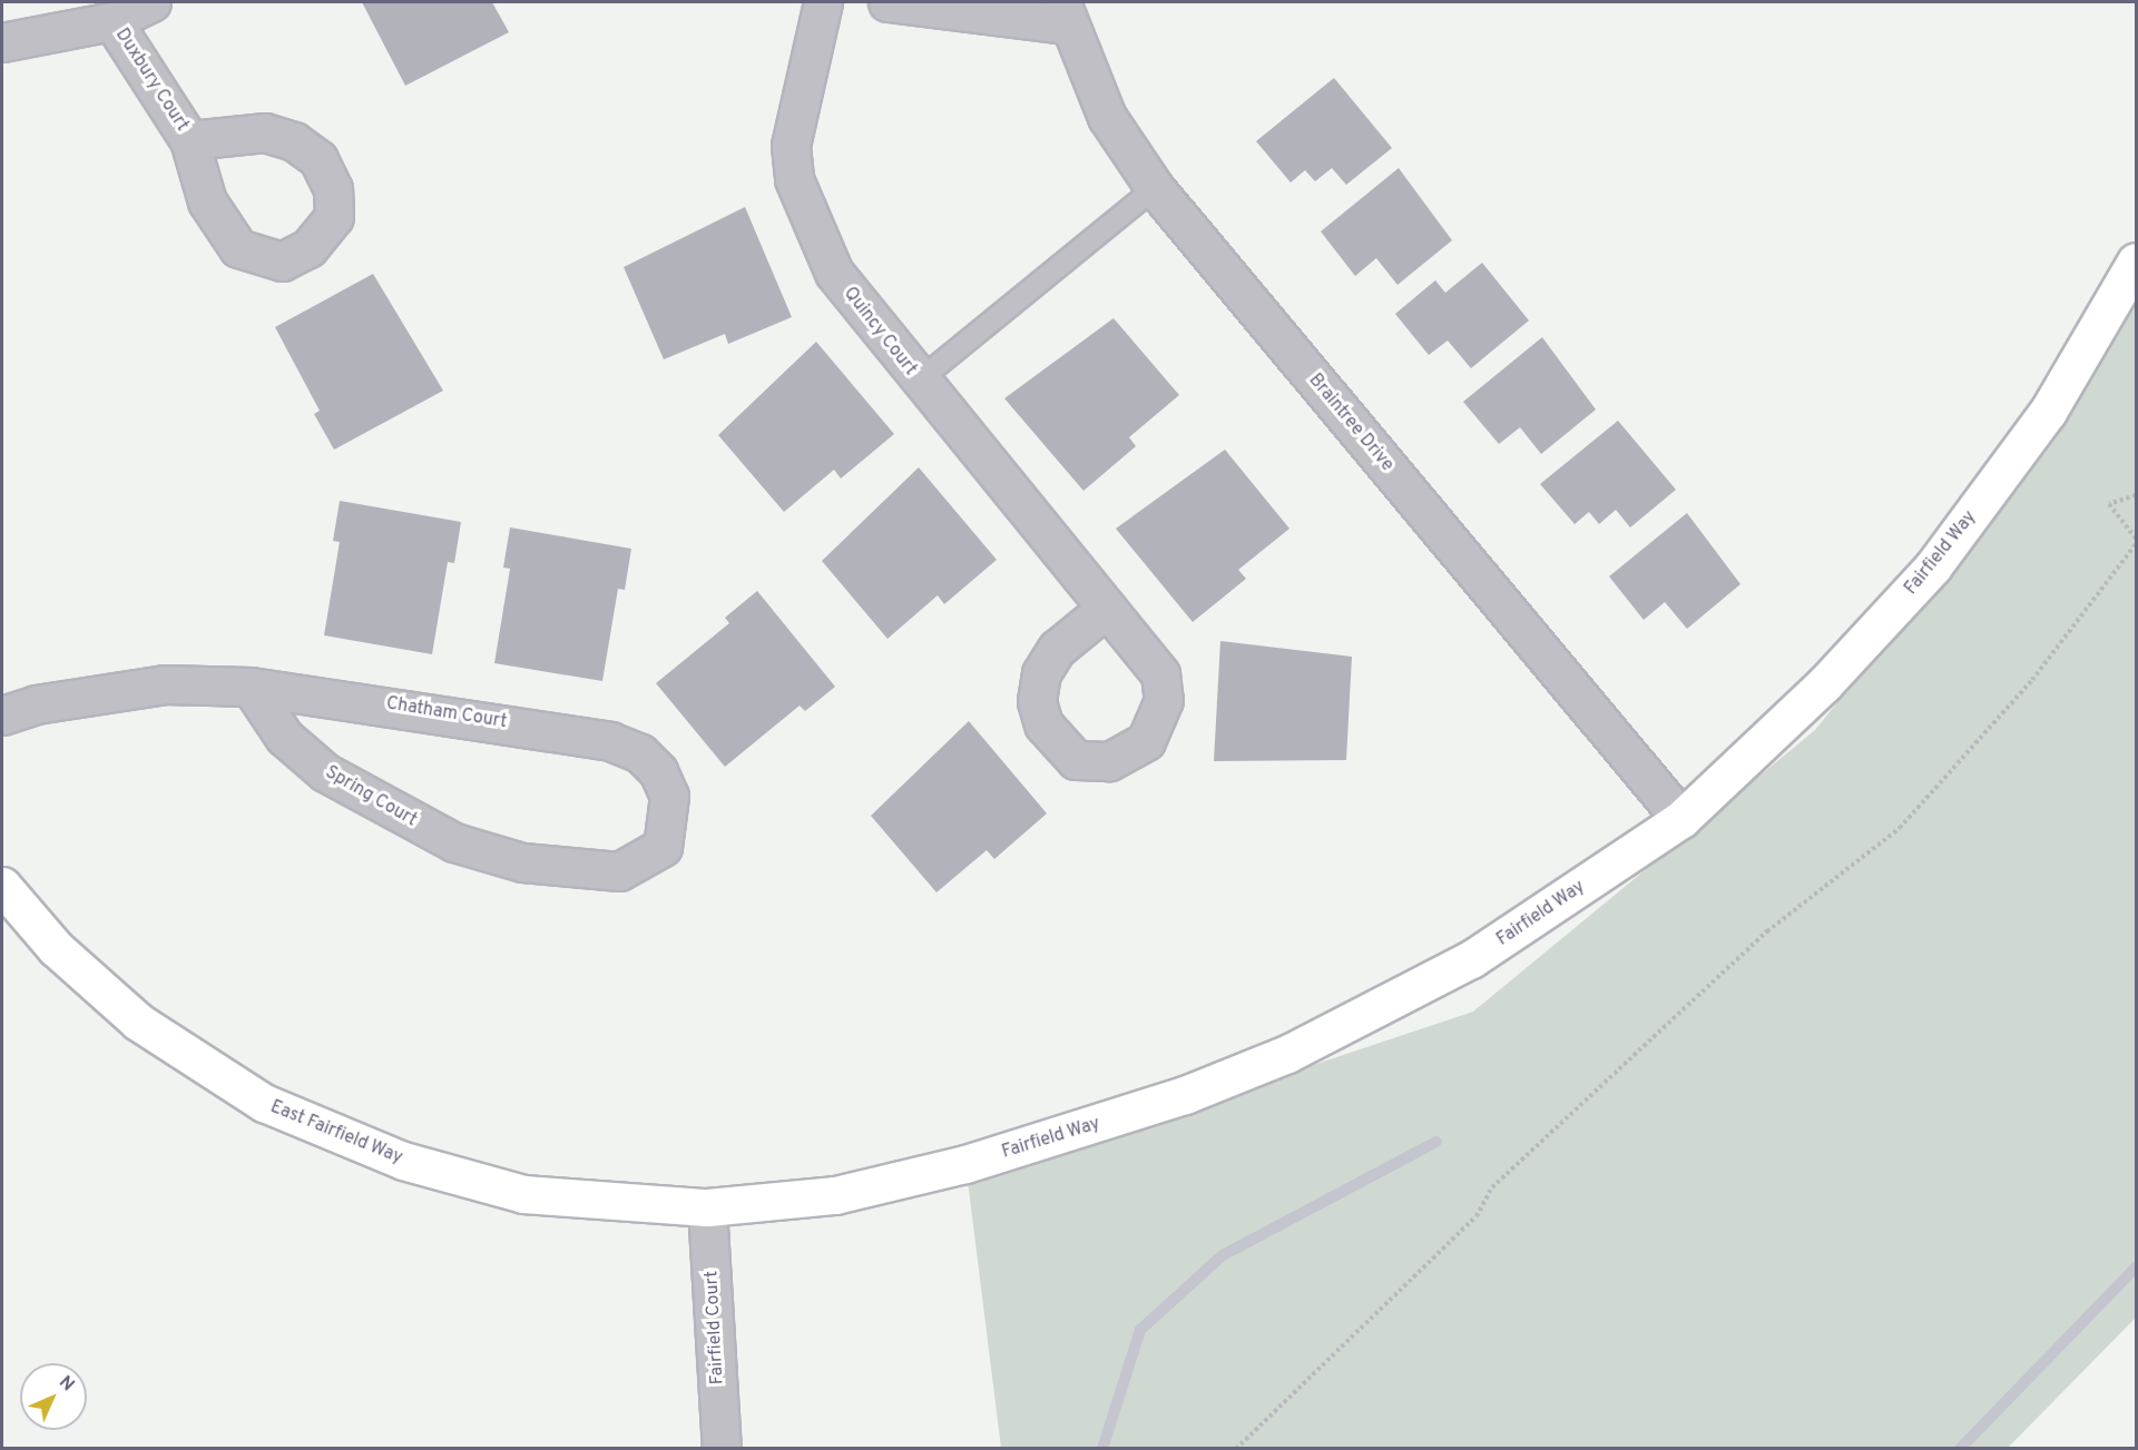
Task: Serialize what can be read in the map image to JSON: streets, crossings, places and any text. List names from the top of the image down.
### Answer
{
  "streets": {
    "street": [
      "Duxbury Court",
      "Quincy Court",
      "Braintree Drive",
      "Fairfield Way",
      "Chatham Court",
      "Spring Court",
      "East Fairfield Way",
      "Fairfield Court"
    ]
  },
  "crossings": [
    ["Braintree Drive", "Fairfield Way"],
    ["Fairfield Way", "East Fairfield Way"],
    ["Fairfield Way", "Fairfield Court"],
    ["Chatham Court", "Spring Court"],
    ["East Fairfield Way", "Fairfield Court"]
  ],
  "north": "top right"
}
